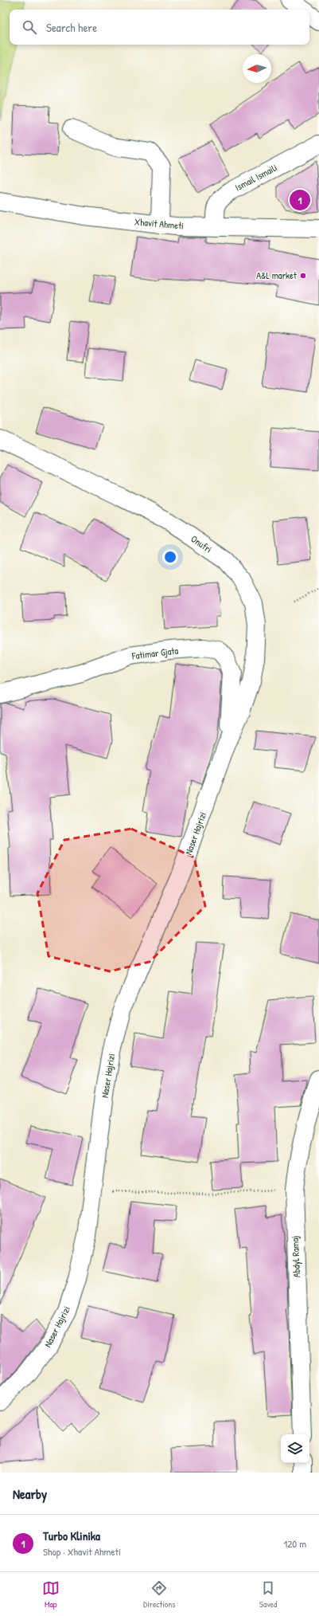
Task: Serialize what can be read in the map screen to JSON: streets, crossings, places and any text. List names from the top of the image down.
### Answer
{
  "streets": {
    "street": [
      "Ismail Ismaili",
      "Xhavit Ahmeti",
      "Onufri",
      "Fatimar Gjata",
      "Naser Hajrizi",
      "Abdyl Ramaj"
    ]
  },
  "crossings": [
    ["Ismail Ismaili", "Xhavit Ahmeti"],
    ["Onufri", "Fatimar Gjata"],
    ["Onufri", "Naser Hajrizi"],
    ["Fatimar Gjata", "Naser Hajrizi"]
  ],
  "places": ["A&L market"],
  "north": "left",
  "page": {
    "search": "Search here",
    "pins": "1",
    "heading": "Nearby",
    "list": [
      {
        "mark": "1",
        "name": "Turbo Klinika",
        "note": "Shop · Xhavit Ahmeti",
        "value": "120 m"
      }
    ],
    "nav": ["Map", "Directions", "Saved"]
  }
}
